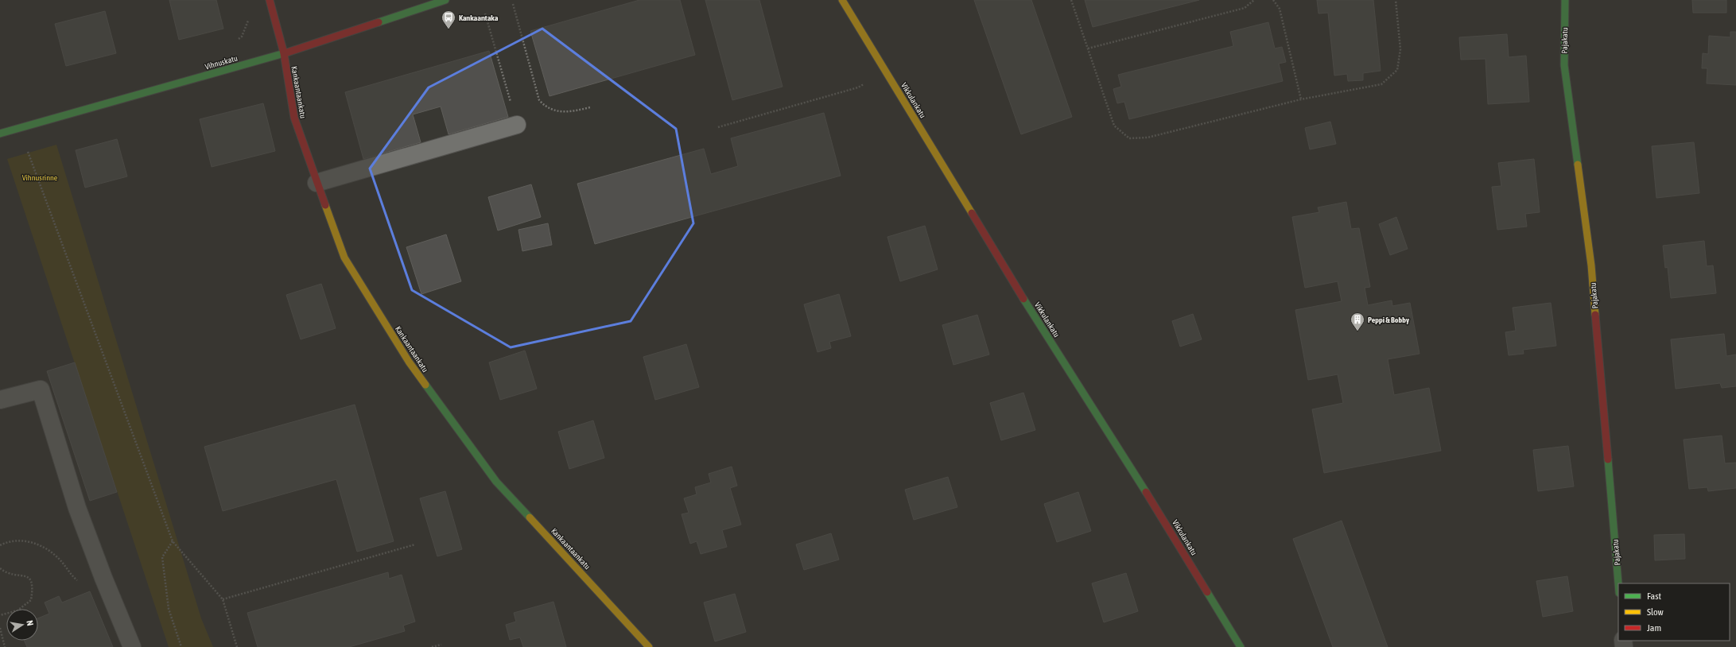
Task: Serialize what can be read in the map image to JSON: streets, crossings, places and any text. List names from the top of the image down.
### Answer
{
  "streets": {
    "street": [
      "Pajakatu",
      "Vihnuskatu",
      "Kankaantaankatu",
      "Vikkulankatu"
    ]
  },
  "crossings": [
    ["Vihnuskatu", "Kankaantaankatu"]
  ],
  "parks": ["Vihnusrinne"],
  "places": {
    "bus stop": ["Kankaantaka"],
    "building": ["Peppi & Bobby"]
  },
  "legend": ["Fast", "Slow", "Jam"],
  "north": "right"
}
